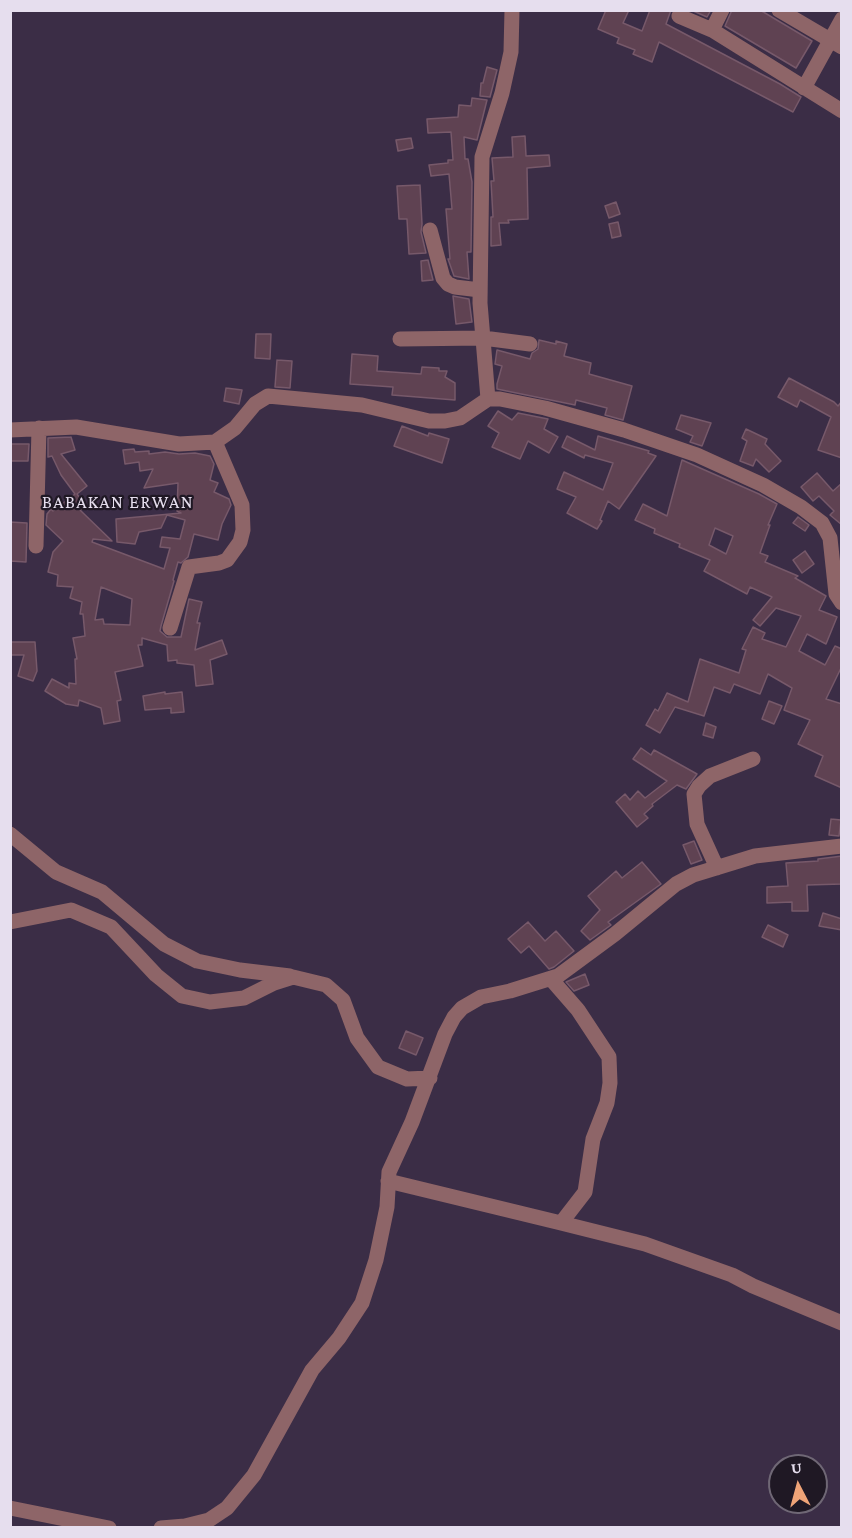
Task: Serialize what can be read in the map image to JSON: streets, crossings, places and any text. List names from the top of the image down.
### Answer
{
  "districts": ["BABAKAN ERWAN"],
  "north": "top"
}
